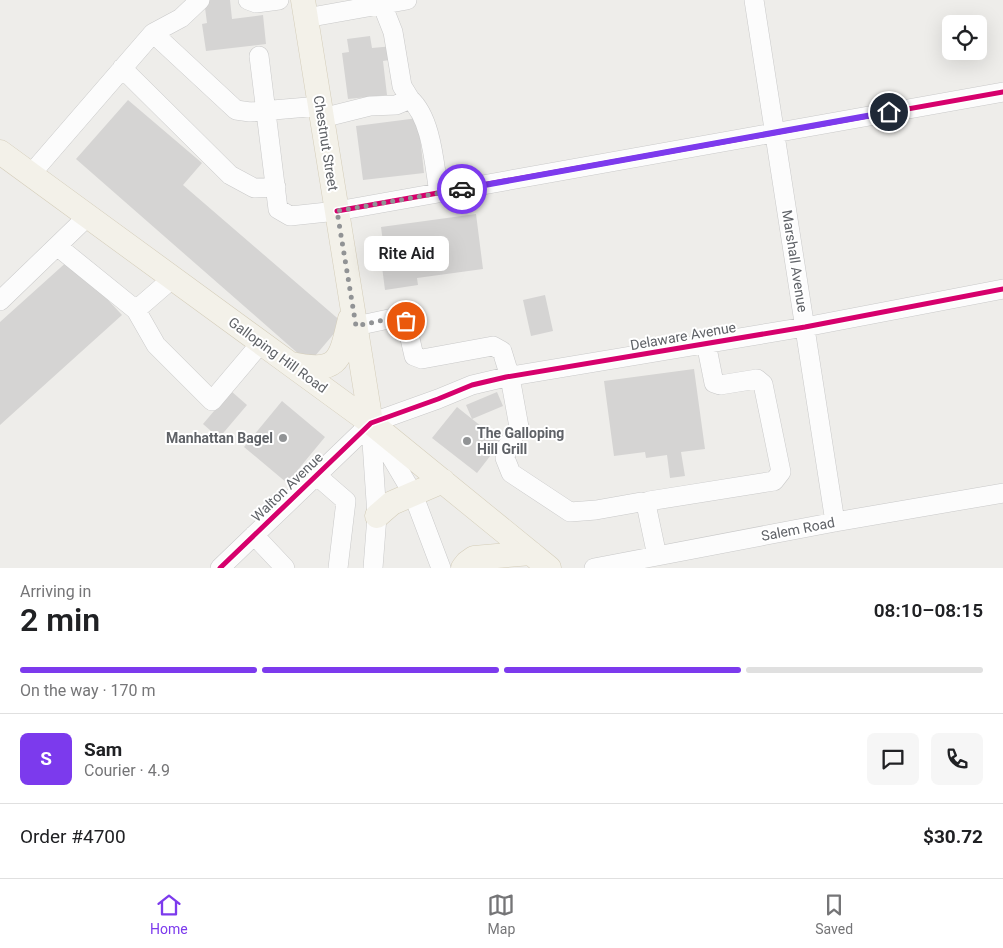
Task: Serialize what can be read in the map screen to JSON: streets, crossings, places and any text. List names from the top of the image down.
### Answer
{
  "streets": {
    "main road": ["Chestnut Street", "Galloping Hill Road"],
    "street": [
      "Marshall Avenue",
      "Delaware Avenue",
      "Walton Avenue",
      "Salem Road"
    ]
  },
  "crossings": [
    ["Chestnut Street", "Delaware Avenue"],
    ["Chestnut Street", "Galloping Hill Road"],
    ["Chestnut Street", "Walton Avenue"],
    ["Marshall Avenue", "Delaware Avenue"],
    ["Marshall Avenue", "Salem Road"],
    ["Delaware Avenue", "Galloping Hill Road"],
    ["Delaware Avenue", "Walton Avenue"],
    ["Galloping Hill Road", "Walton Avenue"]
  ],
  "places": ["Rite Aid", "Manhattan Bagel", "The Galloping Hill Grill"],
  "page": {
    "bubble": "Rite Aid",
    "heading": ["2 min", "Arriving in", "08:10–08:15"],
    "panel": [
      "Sam",
      "Courier · 4.9",
      "Order #4700",
      "$30.72"
    ],
    "bar": "On the way · 170 m",
    "round": "S",
    "tabs": ["Home", "Map", "Saved"]
  }
}
